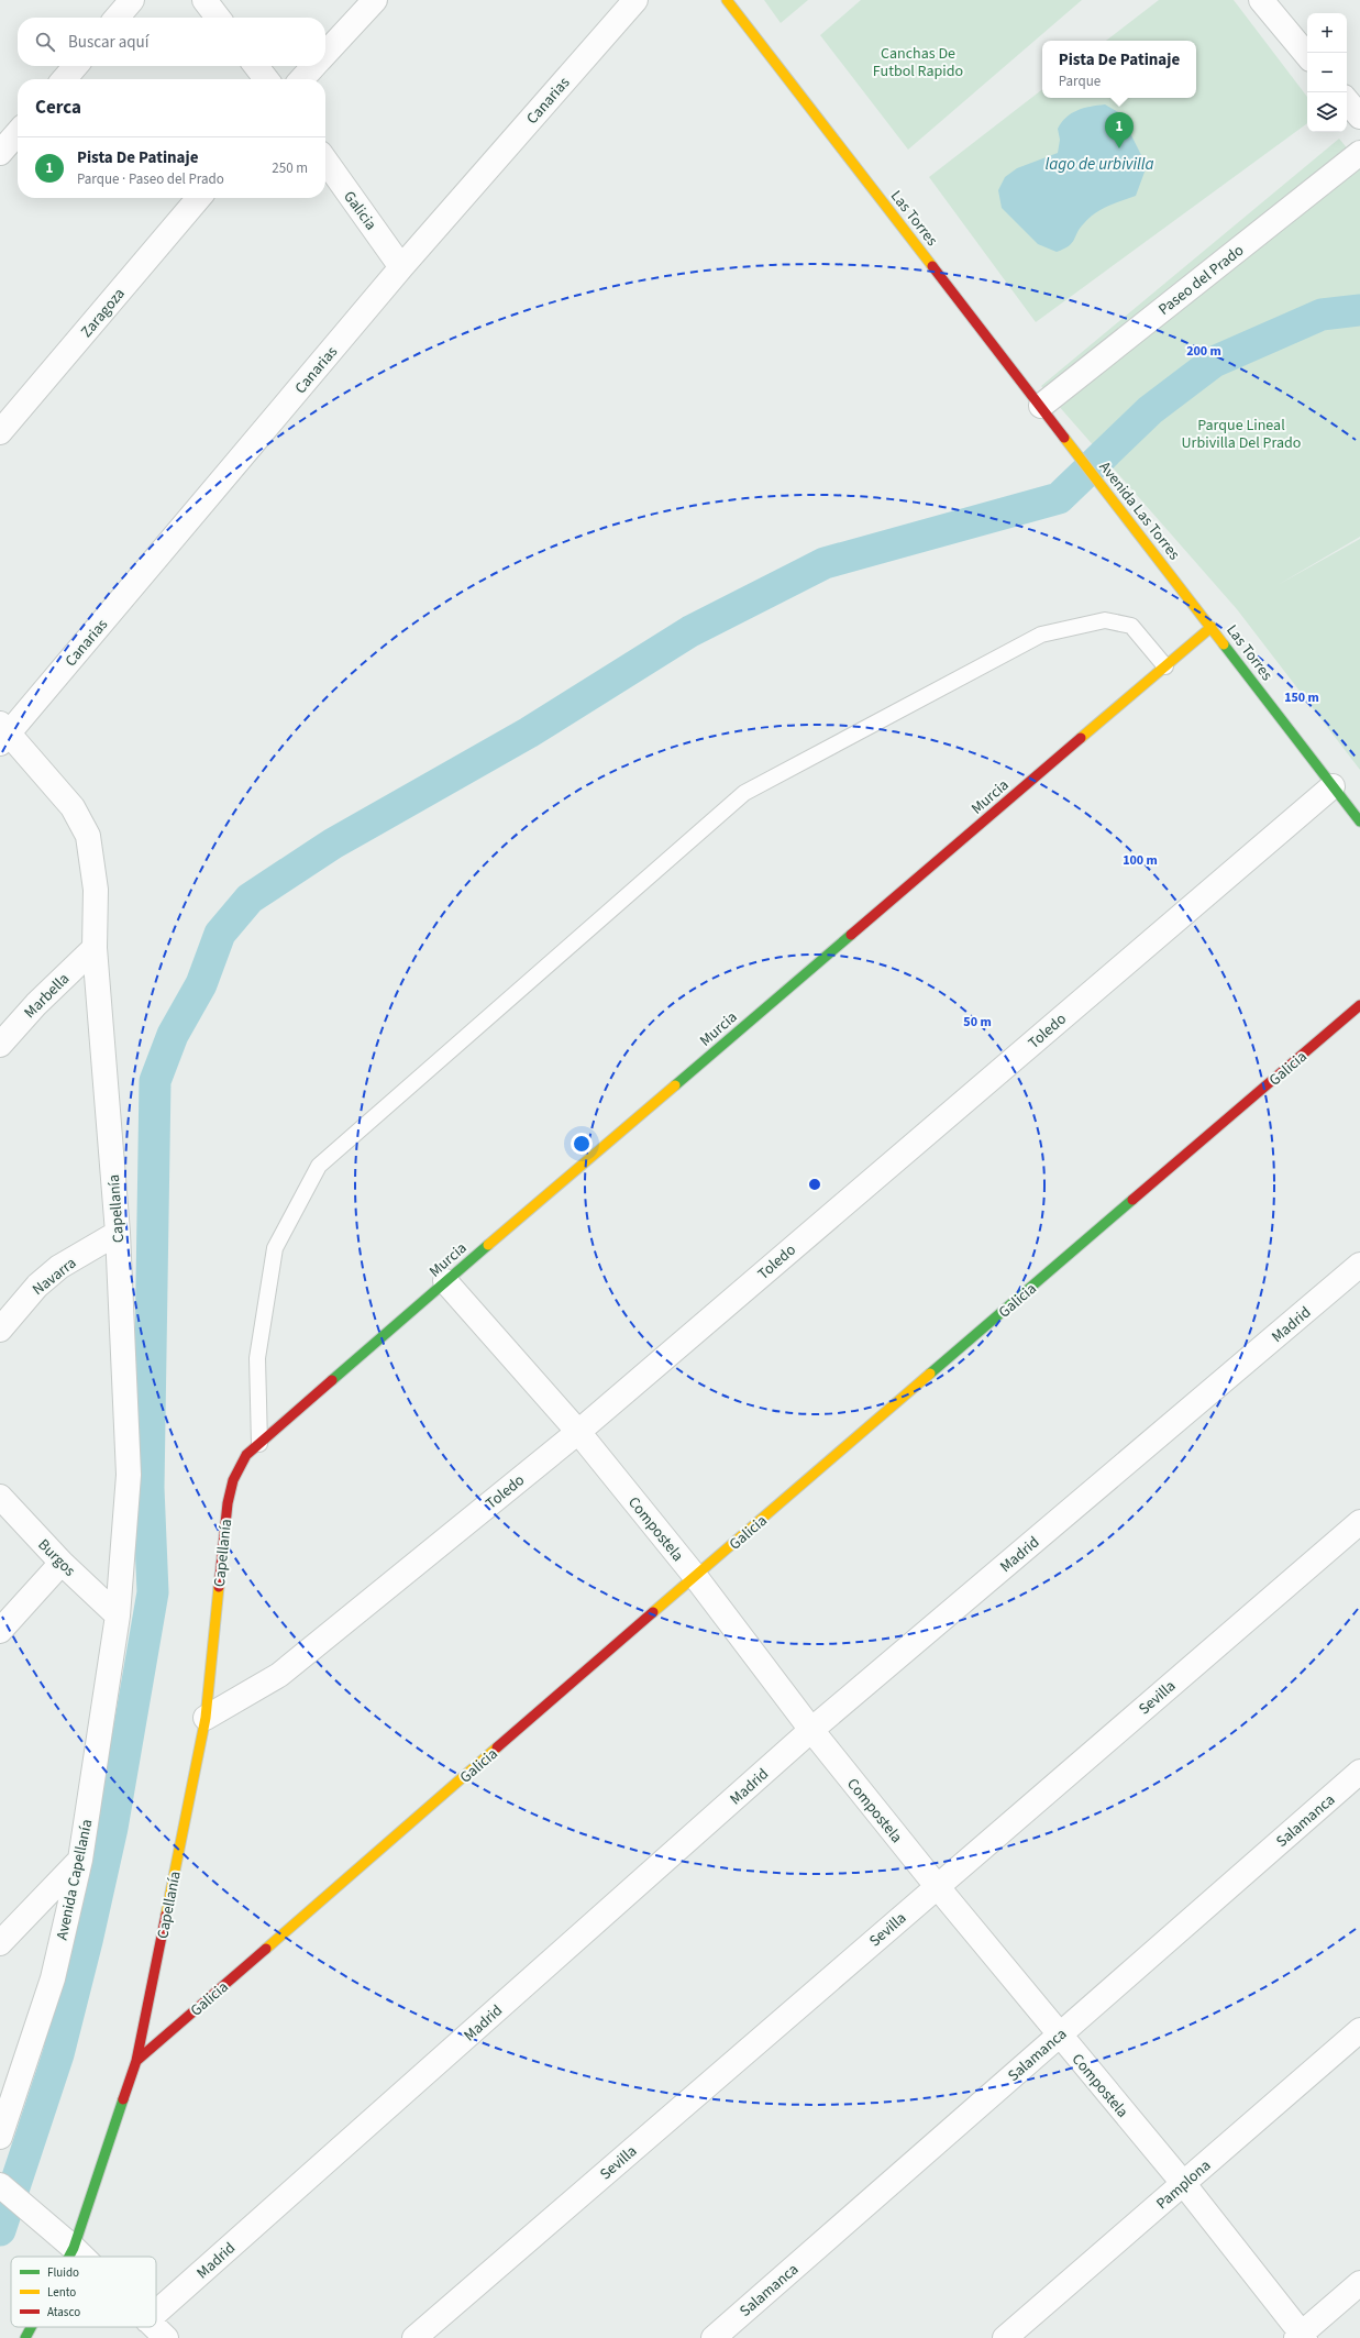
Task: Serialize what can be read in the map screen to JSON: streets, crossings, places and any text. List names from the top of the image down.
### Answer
{
  "streets": {
    "street": [
      "Canarias",
      "Galicia",
      "Las Torres",
      "Paseo del Prado",
      "Zaragoza",
      "Avenida Las Torres",
      "Murcia",
      "Marbella",
      "Toledo",
      "Capellanía",
      "Navarra",
      "Madrid",
      "Compostela",
      "Burgos",
      "Sevilla",
      "Salamanca",
      "Avenida Capellanía",
      "Pamplona"
    ]
  },
  "crossings": [
    ["Canarias", "Galicia"],
    ["Canarias", "Capellanía"],
    ["Galicia", "Capellanía"],
    ["Galicia", "Compostela"],
    ["Las Torres", "Paseo del Prado"],
    ["Las Torres", "Avenida Las Torres"],
    ["Las Torres", "Murcia"],
    ["Las Torres", "Toledo"],
    ["Murcia", "Capellanía"],
    ["Murcia", "Compostela"],
    ["Marbella", "Capellanía"],
    ["Toledo", "Capellanía"],
    ["Toledo", "Compostela"],
    ["Capellanía", "Navarra"],
    ["Capellanía", "Burgos"],
    ["Capellanía", "Avenida Capellanía"],
    ["Madrid", "Compostela"],
    ["Compostela", "Sevilla"],
    ["Compostela", "Salamanca"],
    ["Compostela", "Pamplona"],
    ["Burgos", "Avenida Capellanía"]
  ],
  "water": ["lago de urbivilla"],
  "parks": ["Canchas De Futbol Rapido", "Parque Lineal Urbivilla Del Prado"],
  "legend": ["Fluido", "Lento", "Atasco"],
  "page": {
    "map_buttons": ["+", "−"],
    "search": "Buscar aquí",
    "popup": ["Pista De Patinaje", "Parque"],
    "heading": "Cerca",
    "pins": "1",
    "list": [
      {
        "mark": "1",
        "name": "Pista De Patinaje",
        "note": "Parque · Paseo del Prado",
        "value": "250 m"
      }
    ]
  },
  "rings": [
    "200 m",
    "150 m",
    "100 m",
    "50 m"
  ]
}
